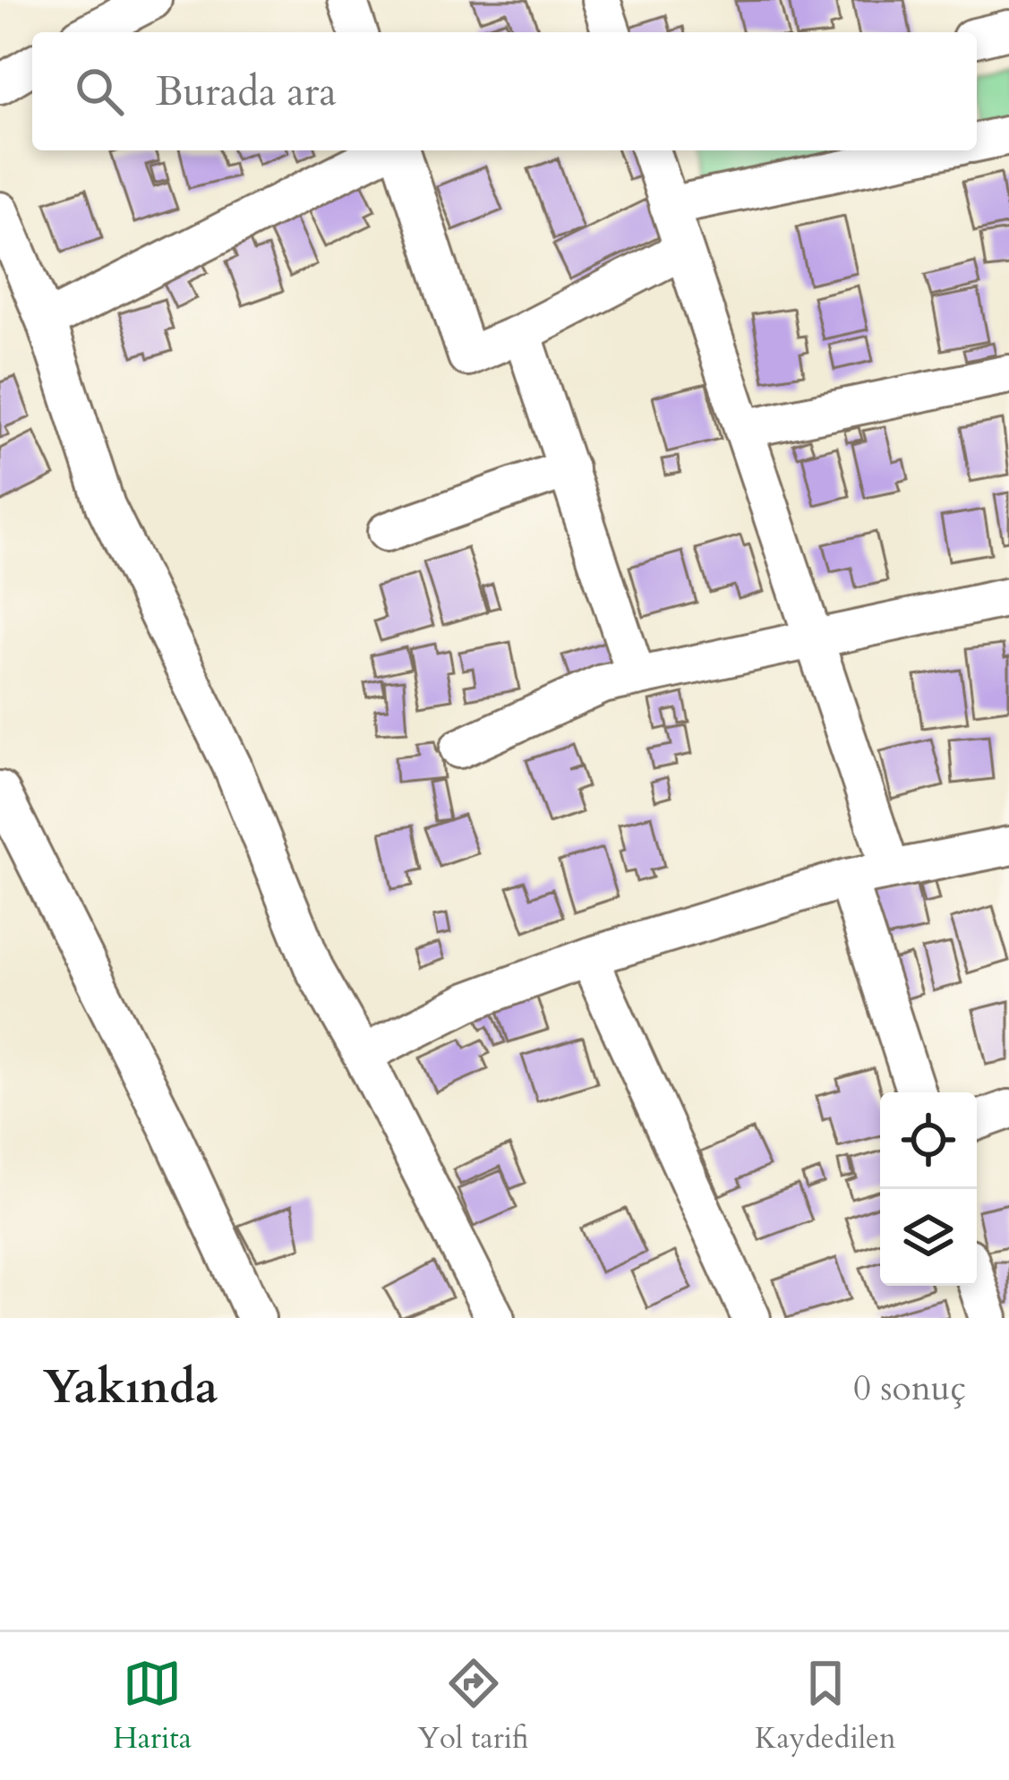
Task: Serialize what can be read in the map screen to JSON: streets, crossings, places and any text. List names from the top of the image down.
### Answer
{
  "page": {
    "search": "Burada ara",
    "heading": ["Yakında", "0 sonuç"],
    "nav": ["Harita", "Yol tarifi", "Kaydedilen"]
  }
}
